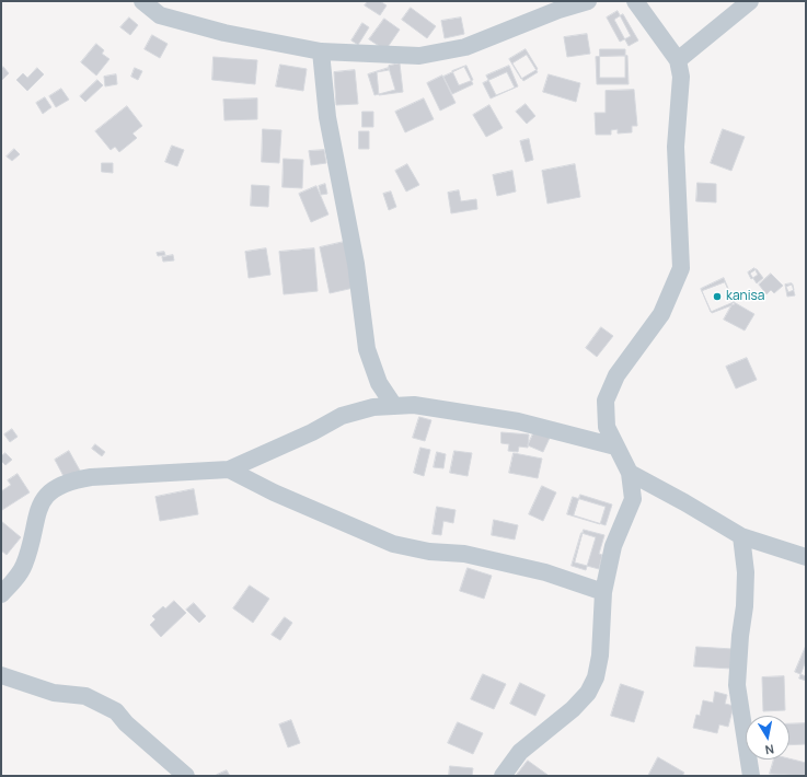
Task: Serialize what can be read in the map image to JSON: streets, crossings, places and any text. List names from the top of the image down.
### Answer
{
  "places": ["kanisa"],
  "north": "bottom"
}
